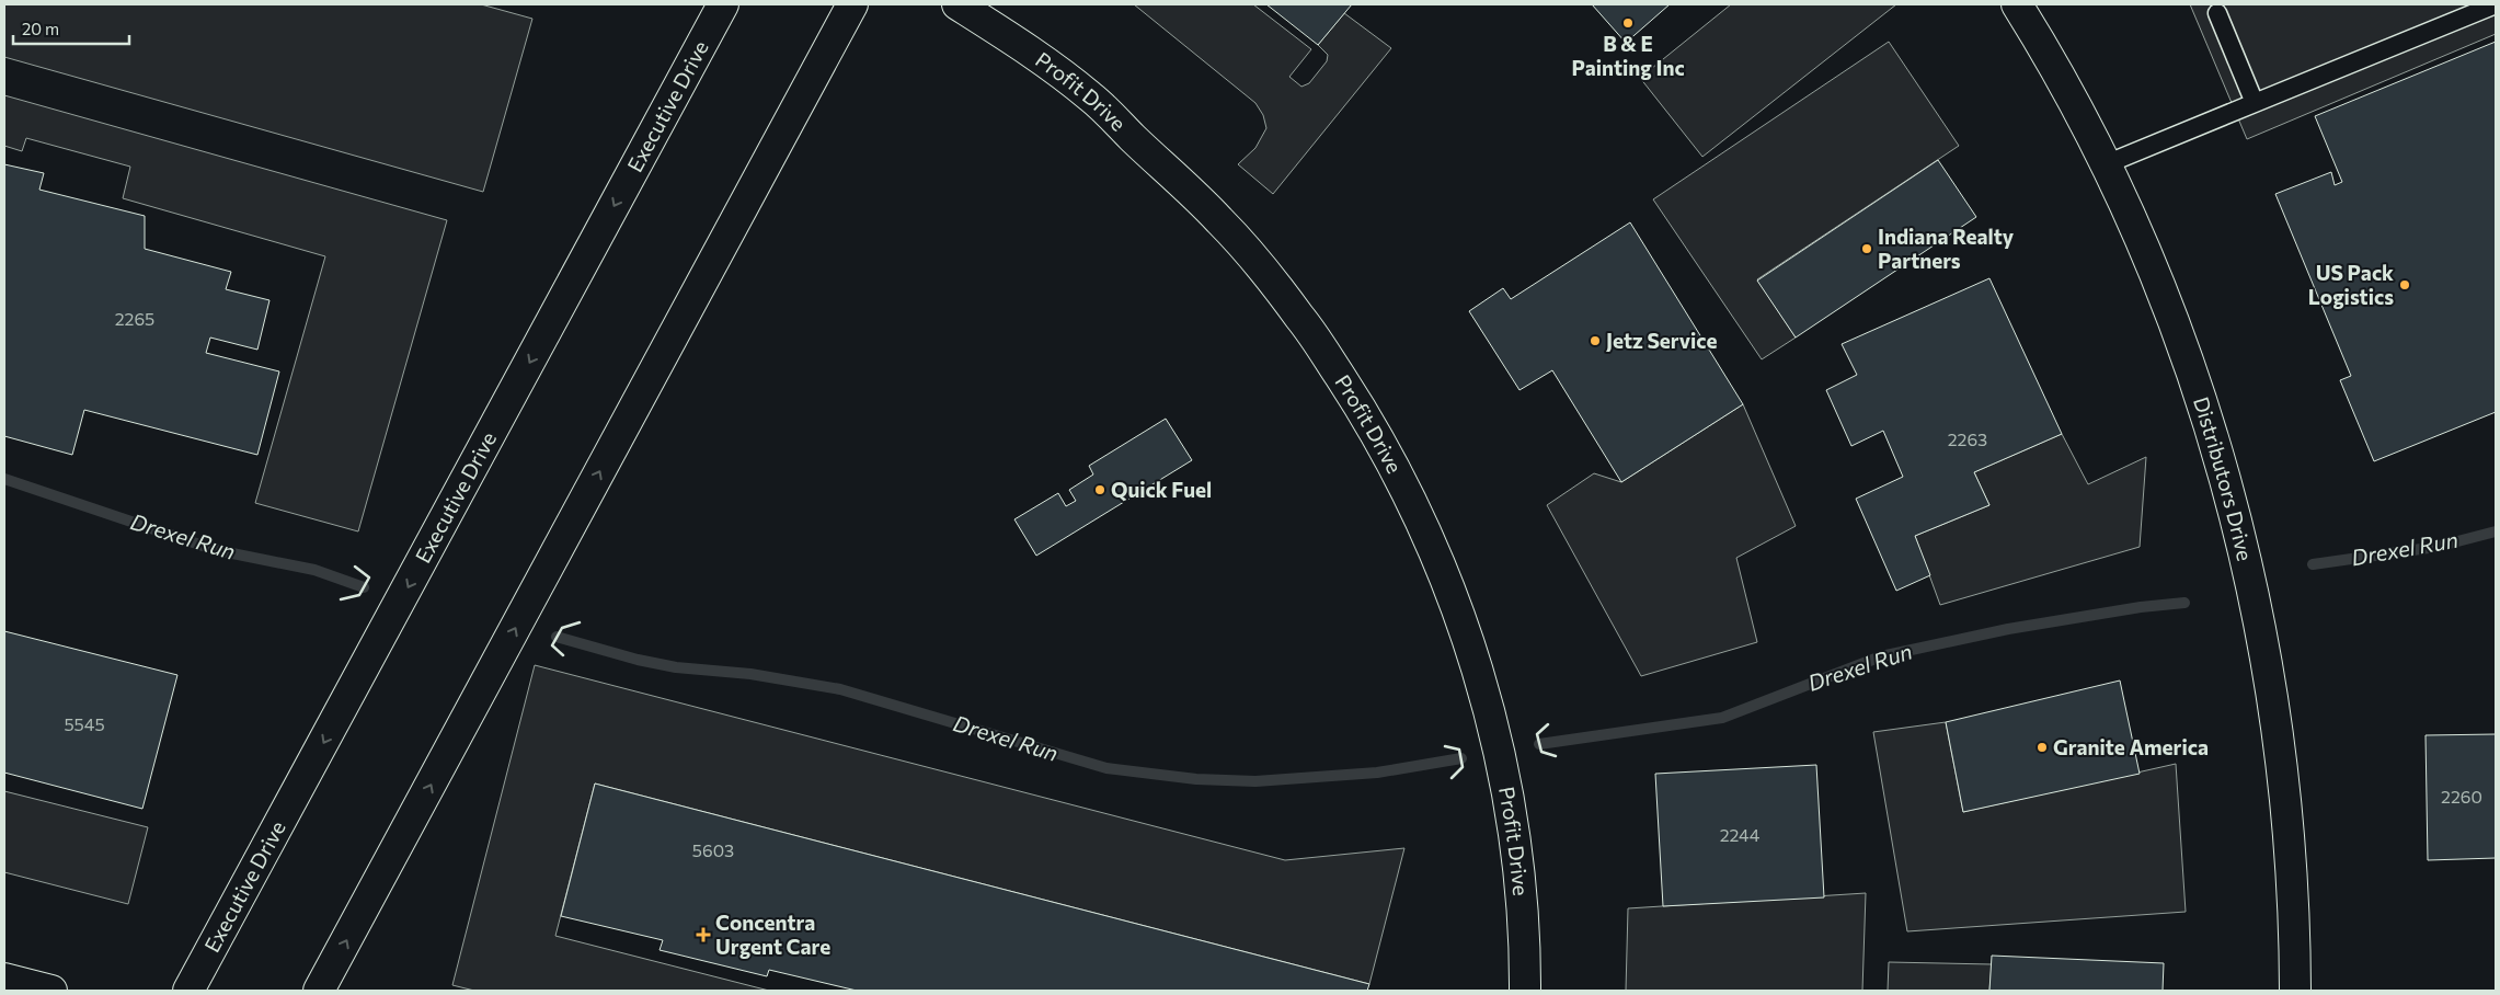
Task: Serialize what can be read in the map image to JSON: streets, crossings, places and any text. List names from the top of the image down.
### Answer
{
  "streets": {
    "street": ["Profit Drive", "Executive Drive", "Distributors Drive"]
  },
  "water": ["Drexel Run"],
  "places": {
    "other": [
      "B & E Painting Inc",
      "Indiana Realty Partners",
      "US Pack Logistics",
      "Jetz Service",
      "Quick Fuel",
      "Granite America"
    ],
    "health": ["Concentra Urgent Care"]
  },
  "house_numbers": [
    "2265",
    "2263",
    "5545",
    "2260",
    "2244",
    "5603"
  ],
  "scale_bar": "20 m"
}
